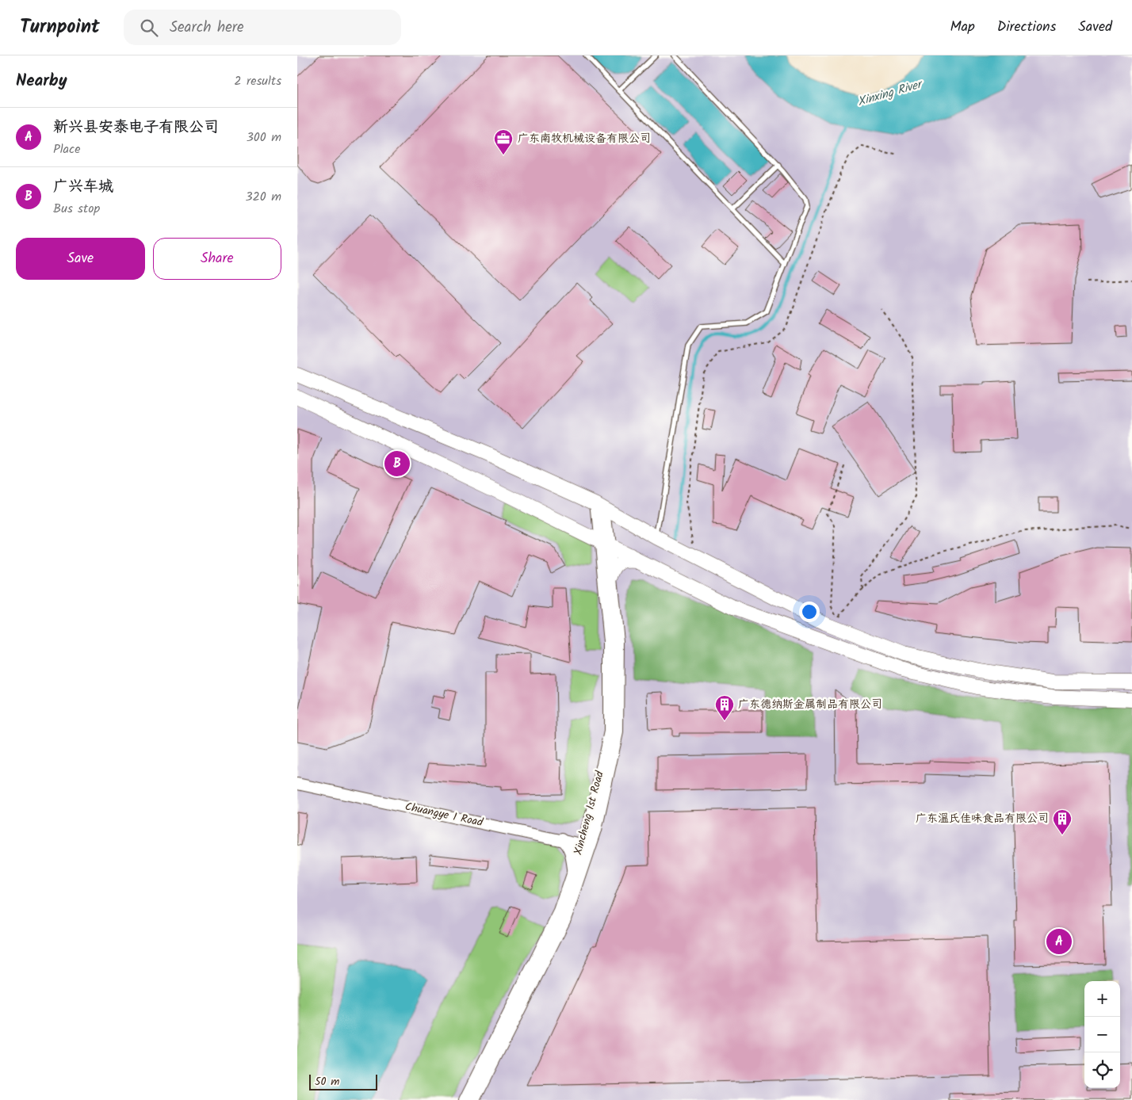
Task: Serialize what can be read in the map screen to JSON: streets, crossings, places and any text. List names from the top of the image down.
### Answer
{
  "streets": {
    "street": ["Xincheng 1st Road", "Chuangye 1 Road"]
  },
  "crossings": [
    ["Xincheng 1st Road", "Chuangye 1 Road"]
  ],
  "water": ["Xinxing River"],
  "places": {
    "office": ["广东南牧机械设备有限公司"],
    "building": ["广东德纳斯金属制品有限公司", "广东温氏佳味食品有限公司"]
  },
  "scale_bar": "50 m",
  "page": {
    "header": "Turnpoint",
    "search": "Search here",
    "nav": ["Map", "Directions", "Saved"],
    "heading": ["Nearby", "2 results"],
    "list": [
      {
        "mark": "A",
        "name": "新兴县安泰电子有限公司",
        "note": "Place",
        "value": "300 m"
      },
      {
        "mark": "B",
        "name": "广兴车城",
        "note": "Bus stop",
        "value": "320 m"
      }
    ],
    "buttons": ["Save", "Share"],
    "pins": ["B", "A"],
    "map_buttons": ["+", "−"],
    "scale": "50 m"
  }
}
